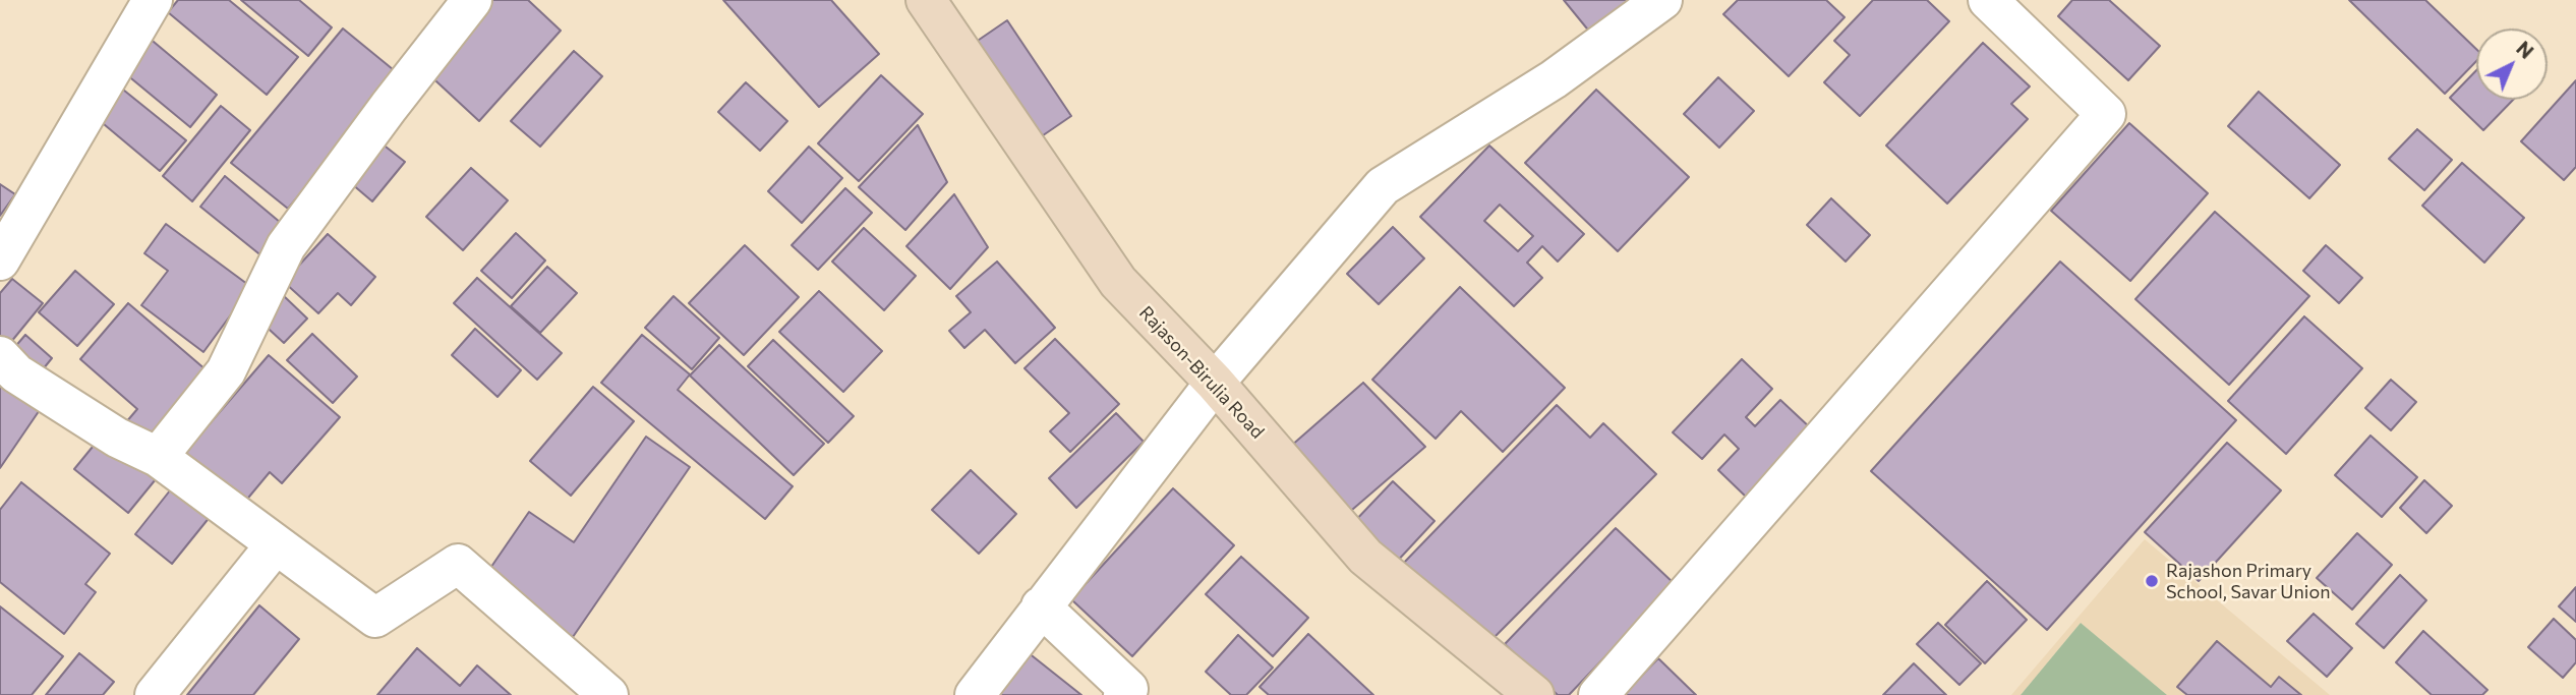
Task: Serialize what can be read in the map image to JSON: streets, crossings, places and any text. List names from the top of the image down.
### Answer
{
  "streets": {
    "street": ["Rajason-Birulia Road"]
  },
  "places": ["Rajashon Primary School, Savar Union"],
  "north": "top right"
}
